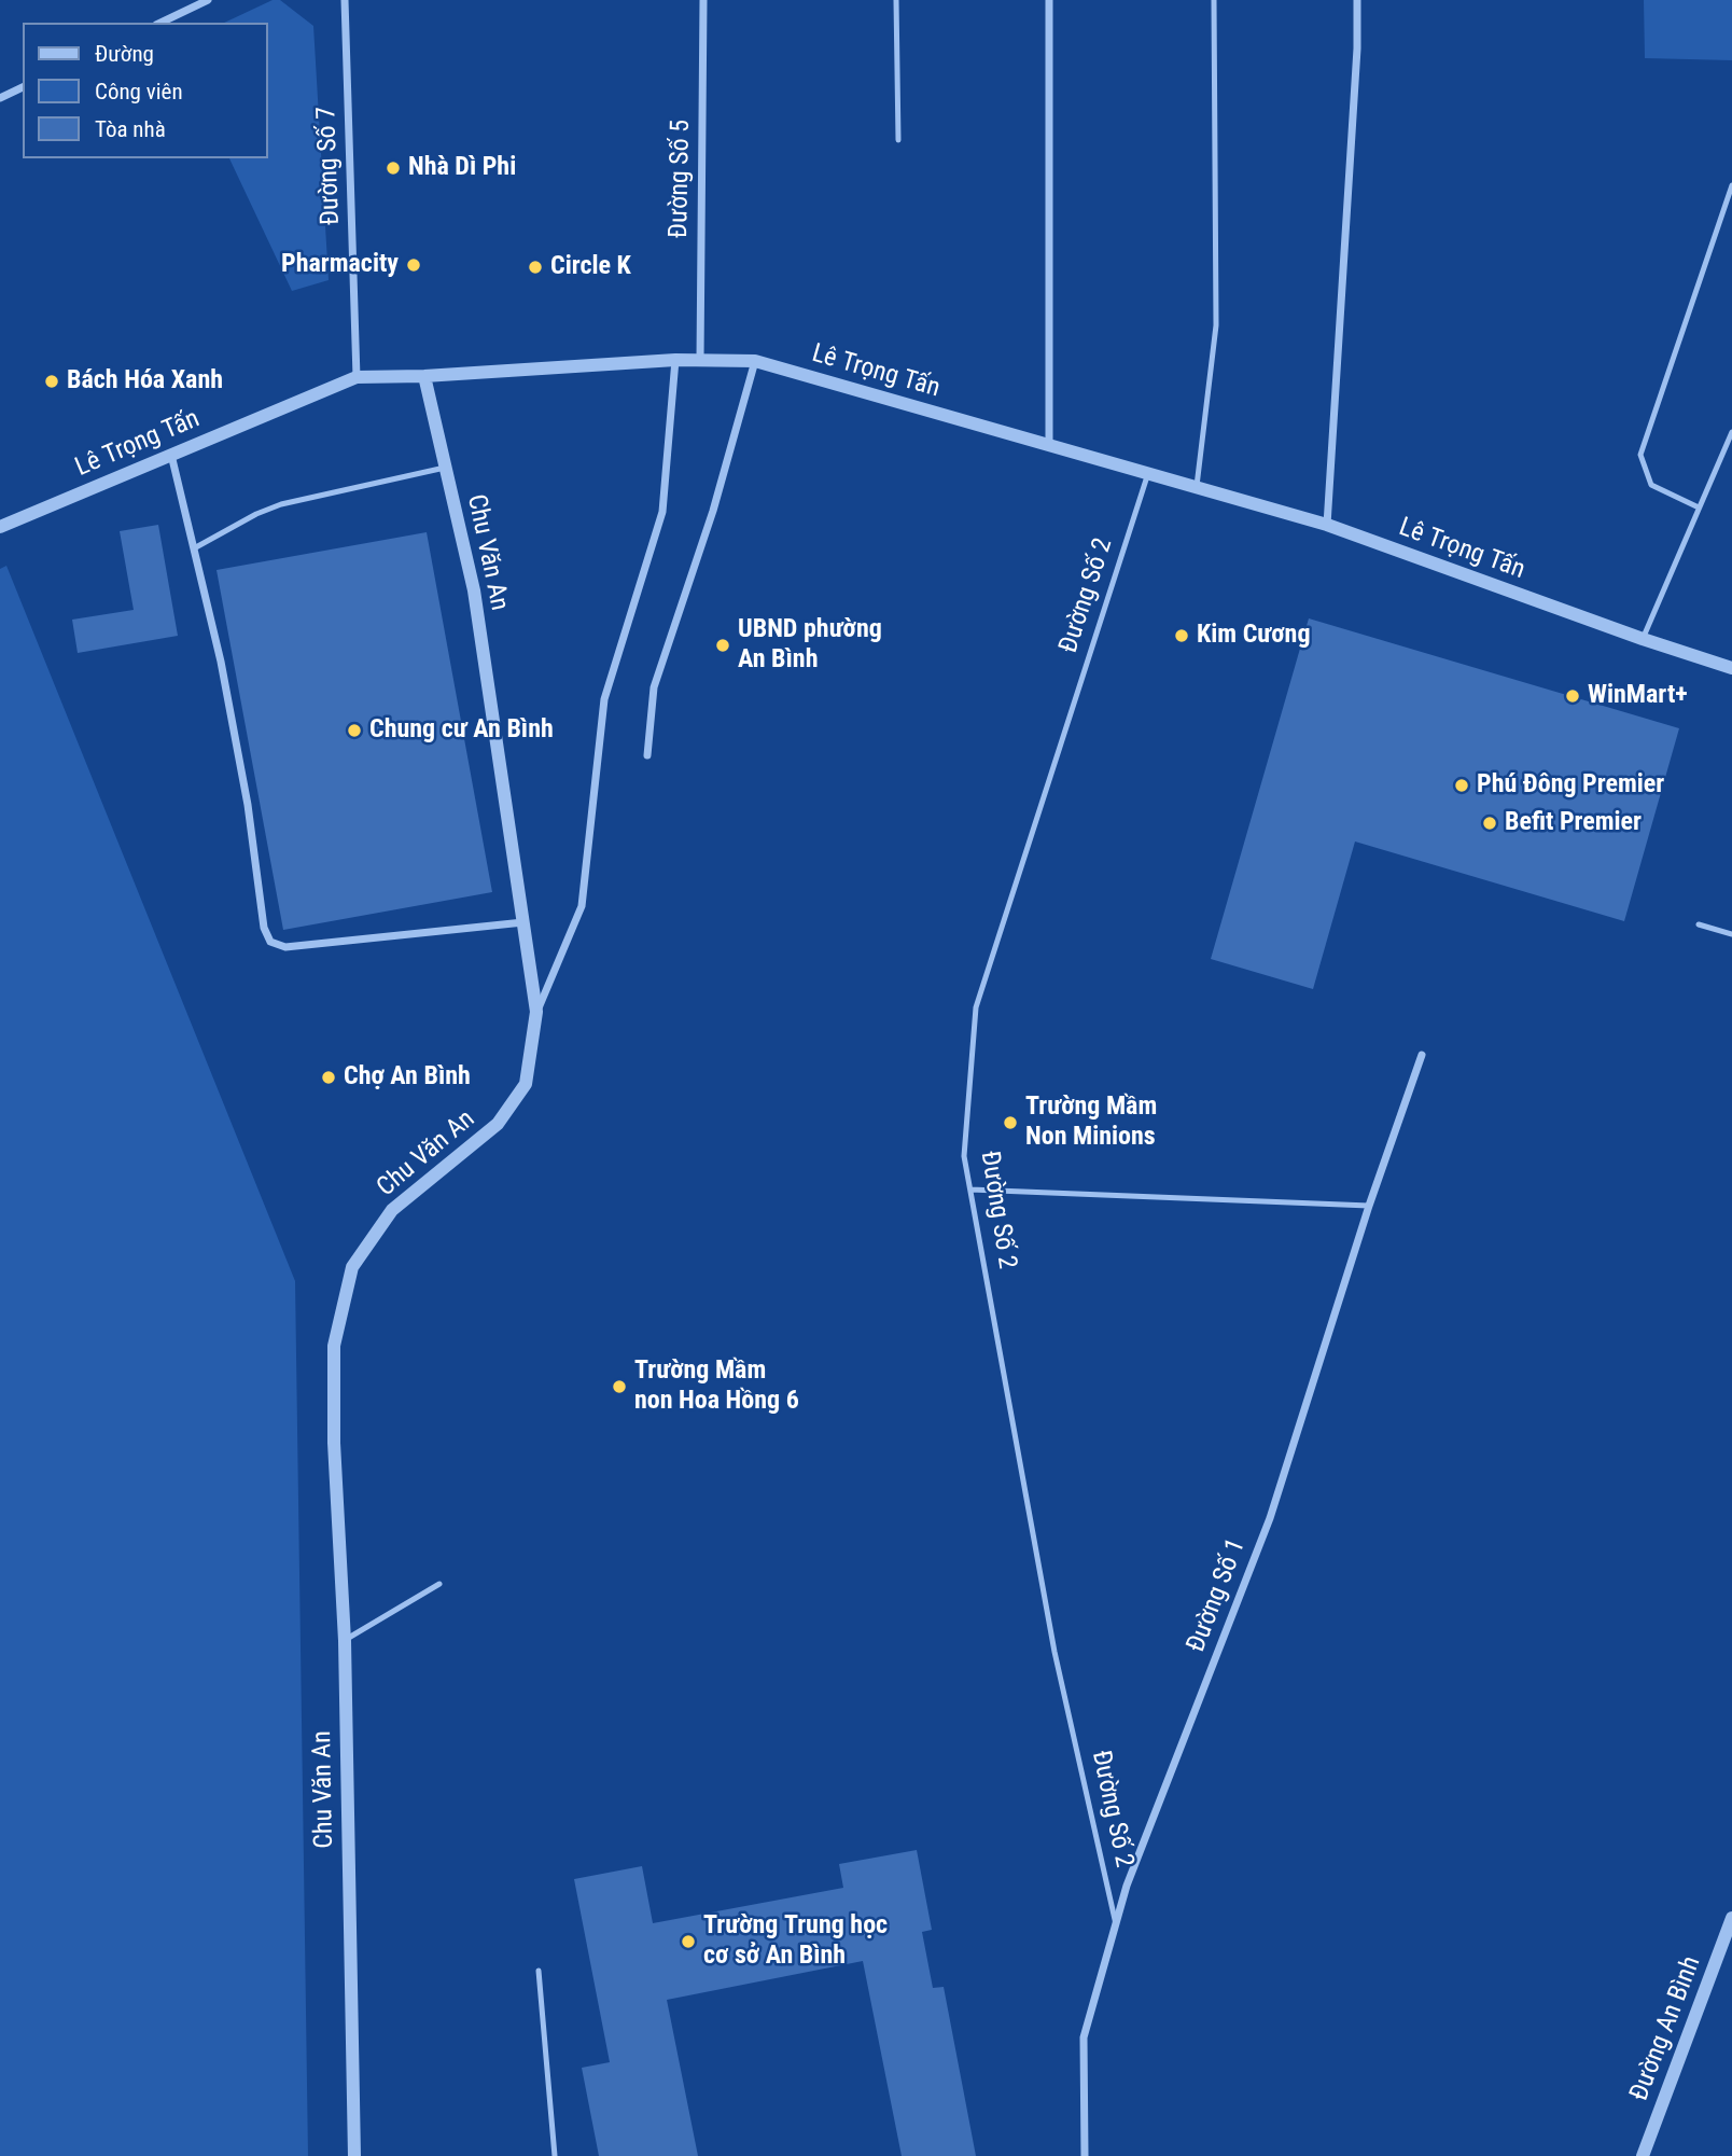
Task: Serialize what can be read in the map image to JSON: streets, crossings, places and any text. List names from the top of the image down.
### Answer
{
  "streets": {
    "street": [
      "Đường Số 7",
      "Đường Số 5",
      "Lê Trọng Tấn",
      "Chu Văn An",
      "Đường Số 1",
      "Đường An Bình"
    ],
    "lane": ["Đường Số 2"]
  },
  "crossings": [
    ["Đường Số 7", "Lê Trọng Tấn"],
    ["Đường Số 5", "Lê Trọng Tấn"],
    ["Lê Trọng Tấn", "Chu Văn An"],
    ["Lê Trọng Tấn", "Đường Số 2"],
    ["Đường Số 2", "Đường Số 1"]
  ],
  "places": [
    "Nhà Dì Phi",
    "Pharmacity",
    "Circle K",
    "Bách Hóa Xanh",
    "Kim Cương",
    "UBND phường An Bình",
    "WinMart+",
    "Chung cư An Bình",
    "Phú Đông Premier",
    "Befit Premier",
    "Chợ An Bình",
    "Trường Mầm Non Minions",
    "Trường Mầm non Hoa Hồng 6",
    "Trường Trung học cơ sở An Bình"
  ],
  "legend": ["Đường", "Công viên", "Tòa nhà"]
}
